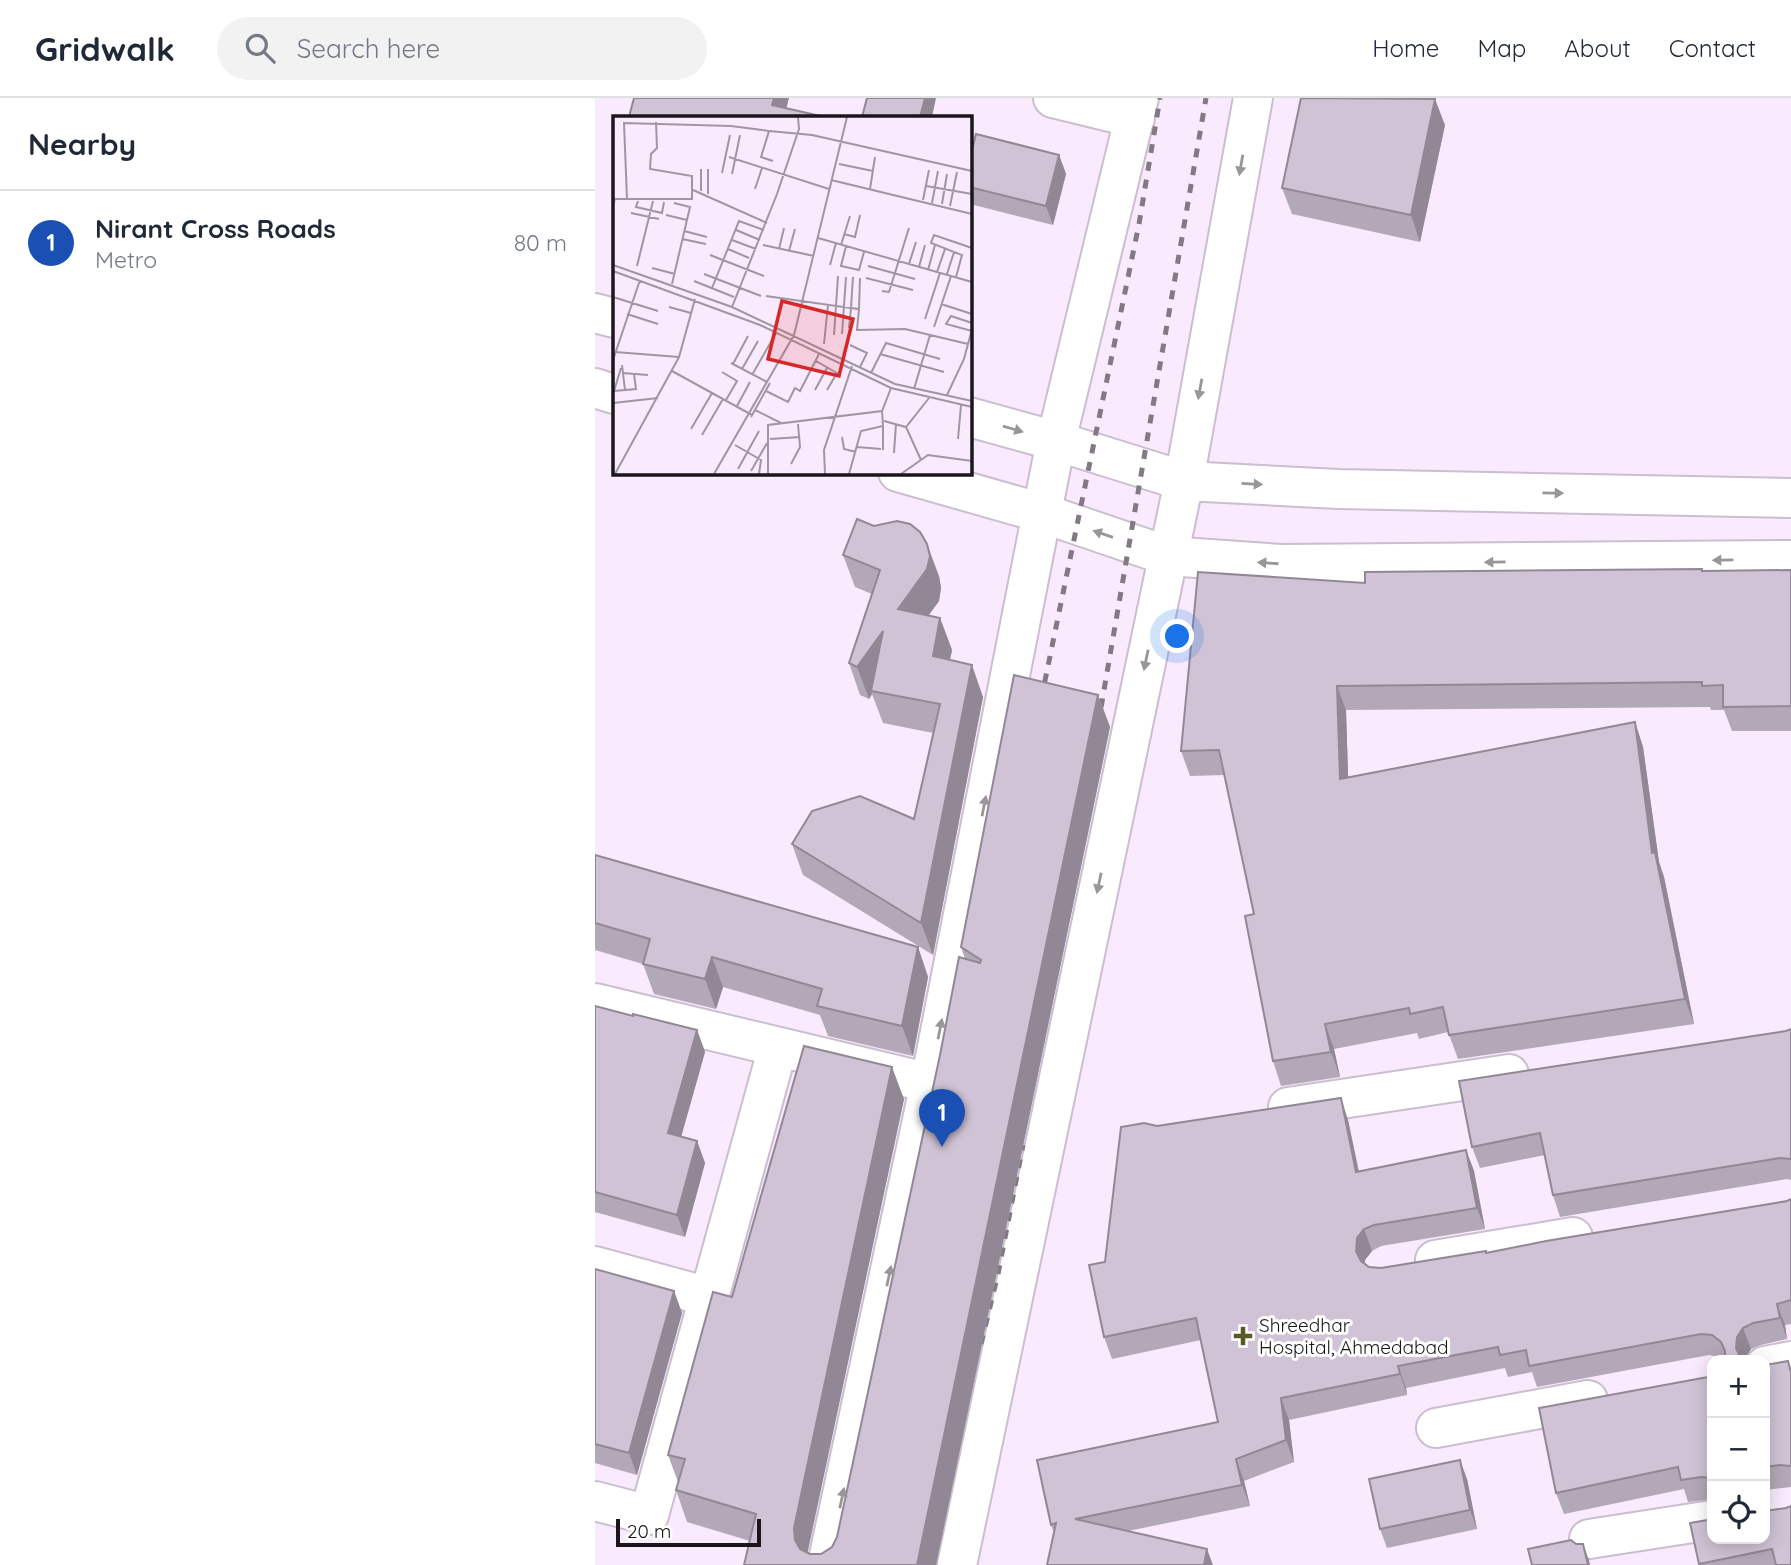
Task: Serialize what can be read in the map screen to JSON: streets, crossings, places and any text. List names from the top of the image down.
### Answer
{
  "places": {
    "health": ["Shreedhar Hospital, Ahmedabad"]
  },
  "scale_bar": "20 m",
  "page": {
    "header": "Gridwalk",
    "search": "Search here",
    "nav": [
      "Home",
      "Map",
      "About",
      "Contact"
    ],
    "heading": "Nearby",
    "list": [
      {
        "mark": "1",
        "name": "Nirant Cross Roads",
        "note": "Metro",
        "value": "80 m"
      }
    ],
    "pins": "1",
    "map_buttons": ["+", "−"],
    "scale": "20 m"
  }
}
